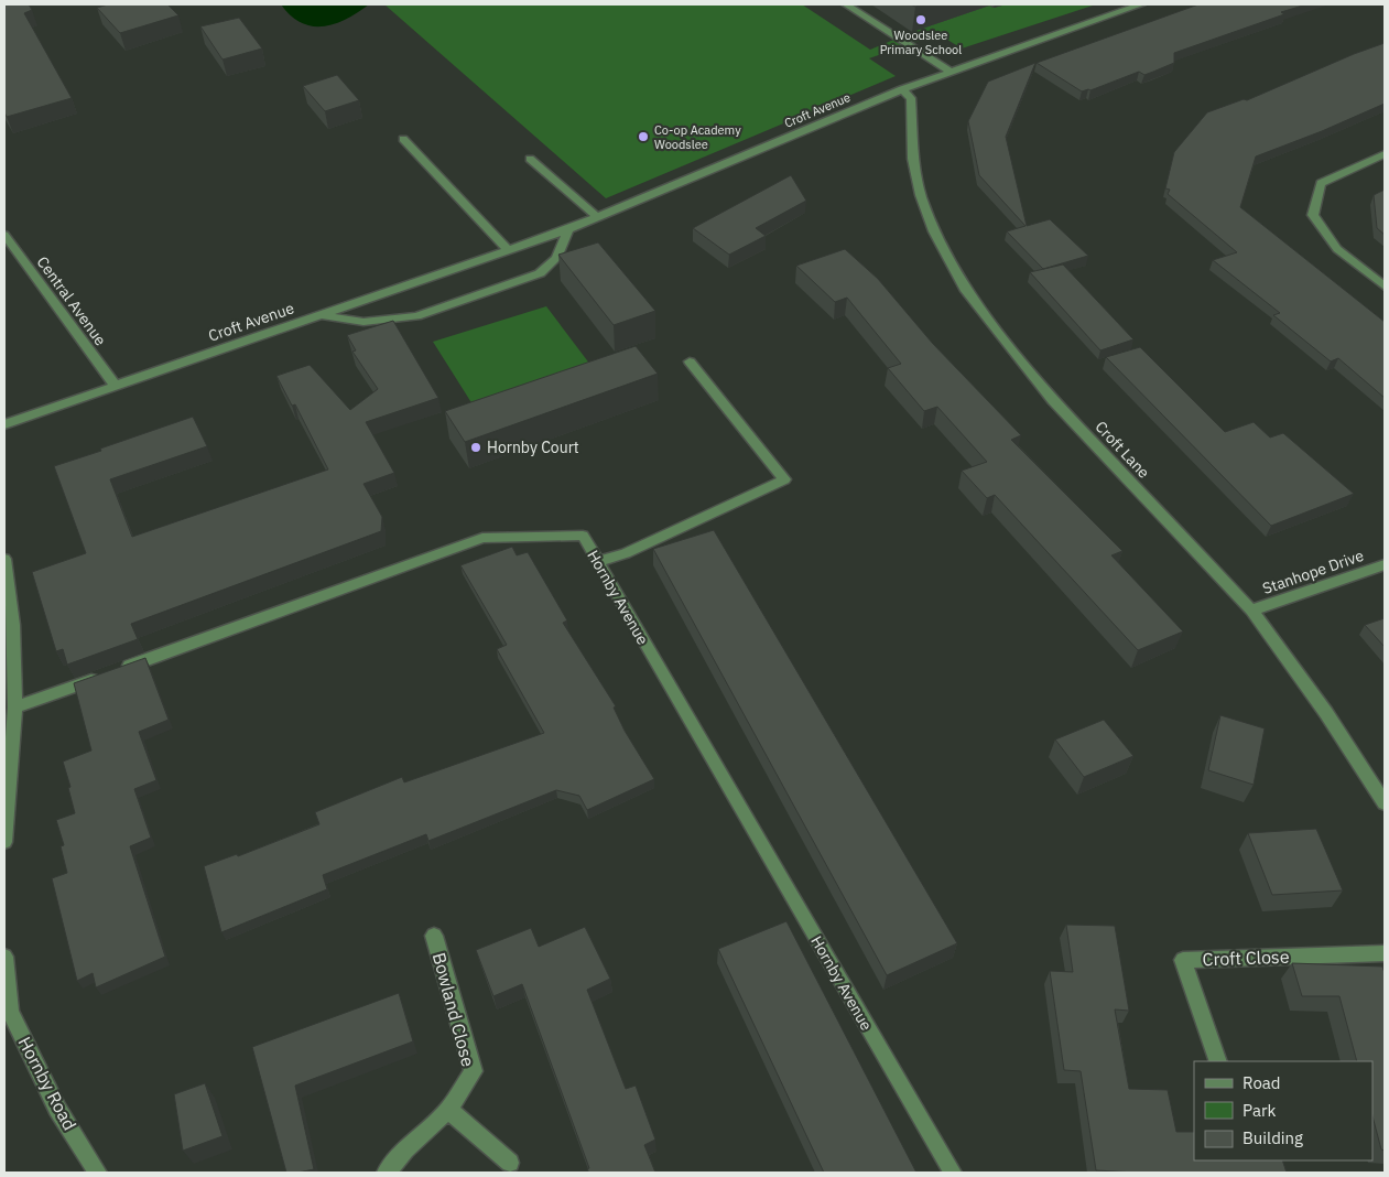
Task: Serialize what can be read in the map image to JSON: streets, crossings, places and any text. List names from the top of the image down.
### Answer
{
  "streets": {
    "street": [
      "Croft Avenue",
      "Central Avenue",
      "Croft Lane",
      "Stanhope Drive",
      "Hornby Avenue",
      "Croft Close",
      "Bowland Close",
      "Hornby Road"
    ]
  },
  "crossings": [
    ["Croft Avenue", "Central Avenue"],
    ["Croft Avenue", "Croft Lane"],
    ["Croft Lane", "Stanhope Drive"]
  ],
  "places": ["Woodslee Primary School", "Co-op Academy Woodslee", "Hornby Court"],
  "legend": ["Road", "Park", "Building"]
}
